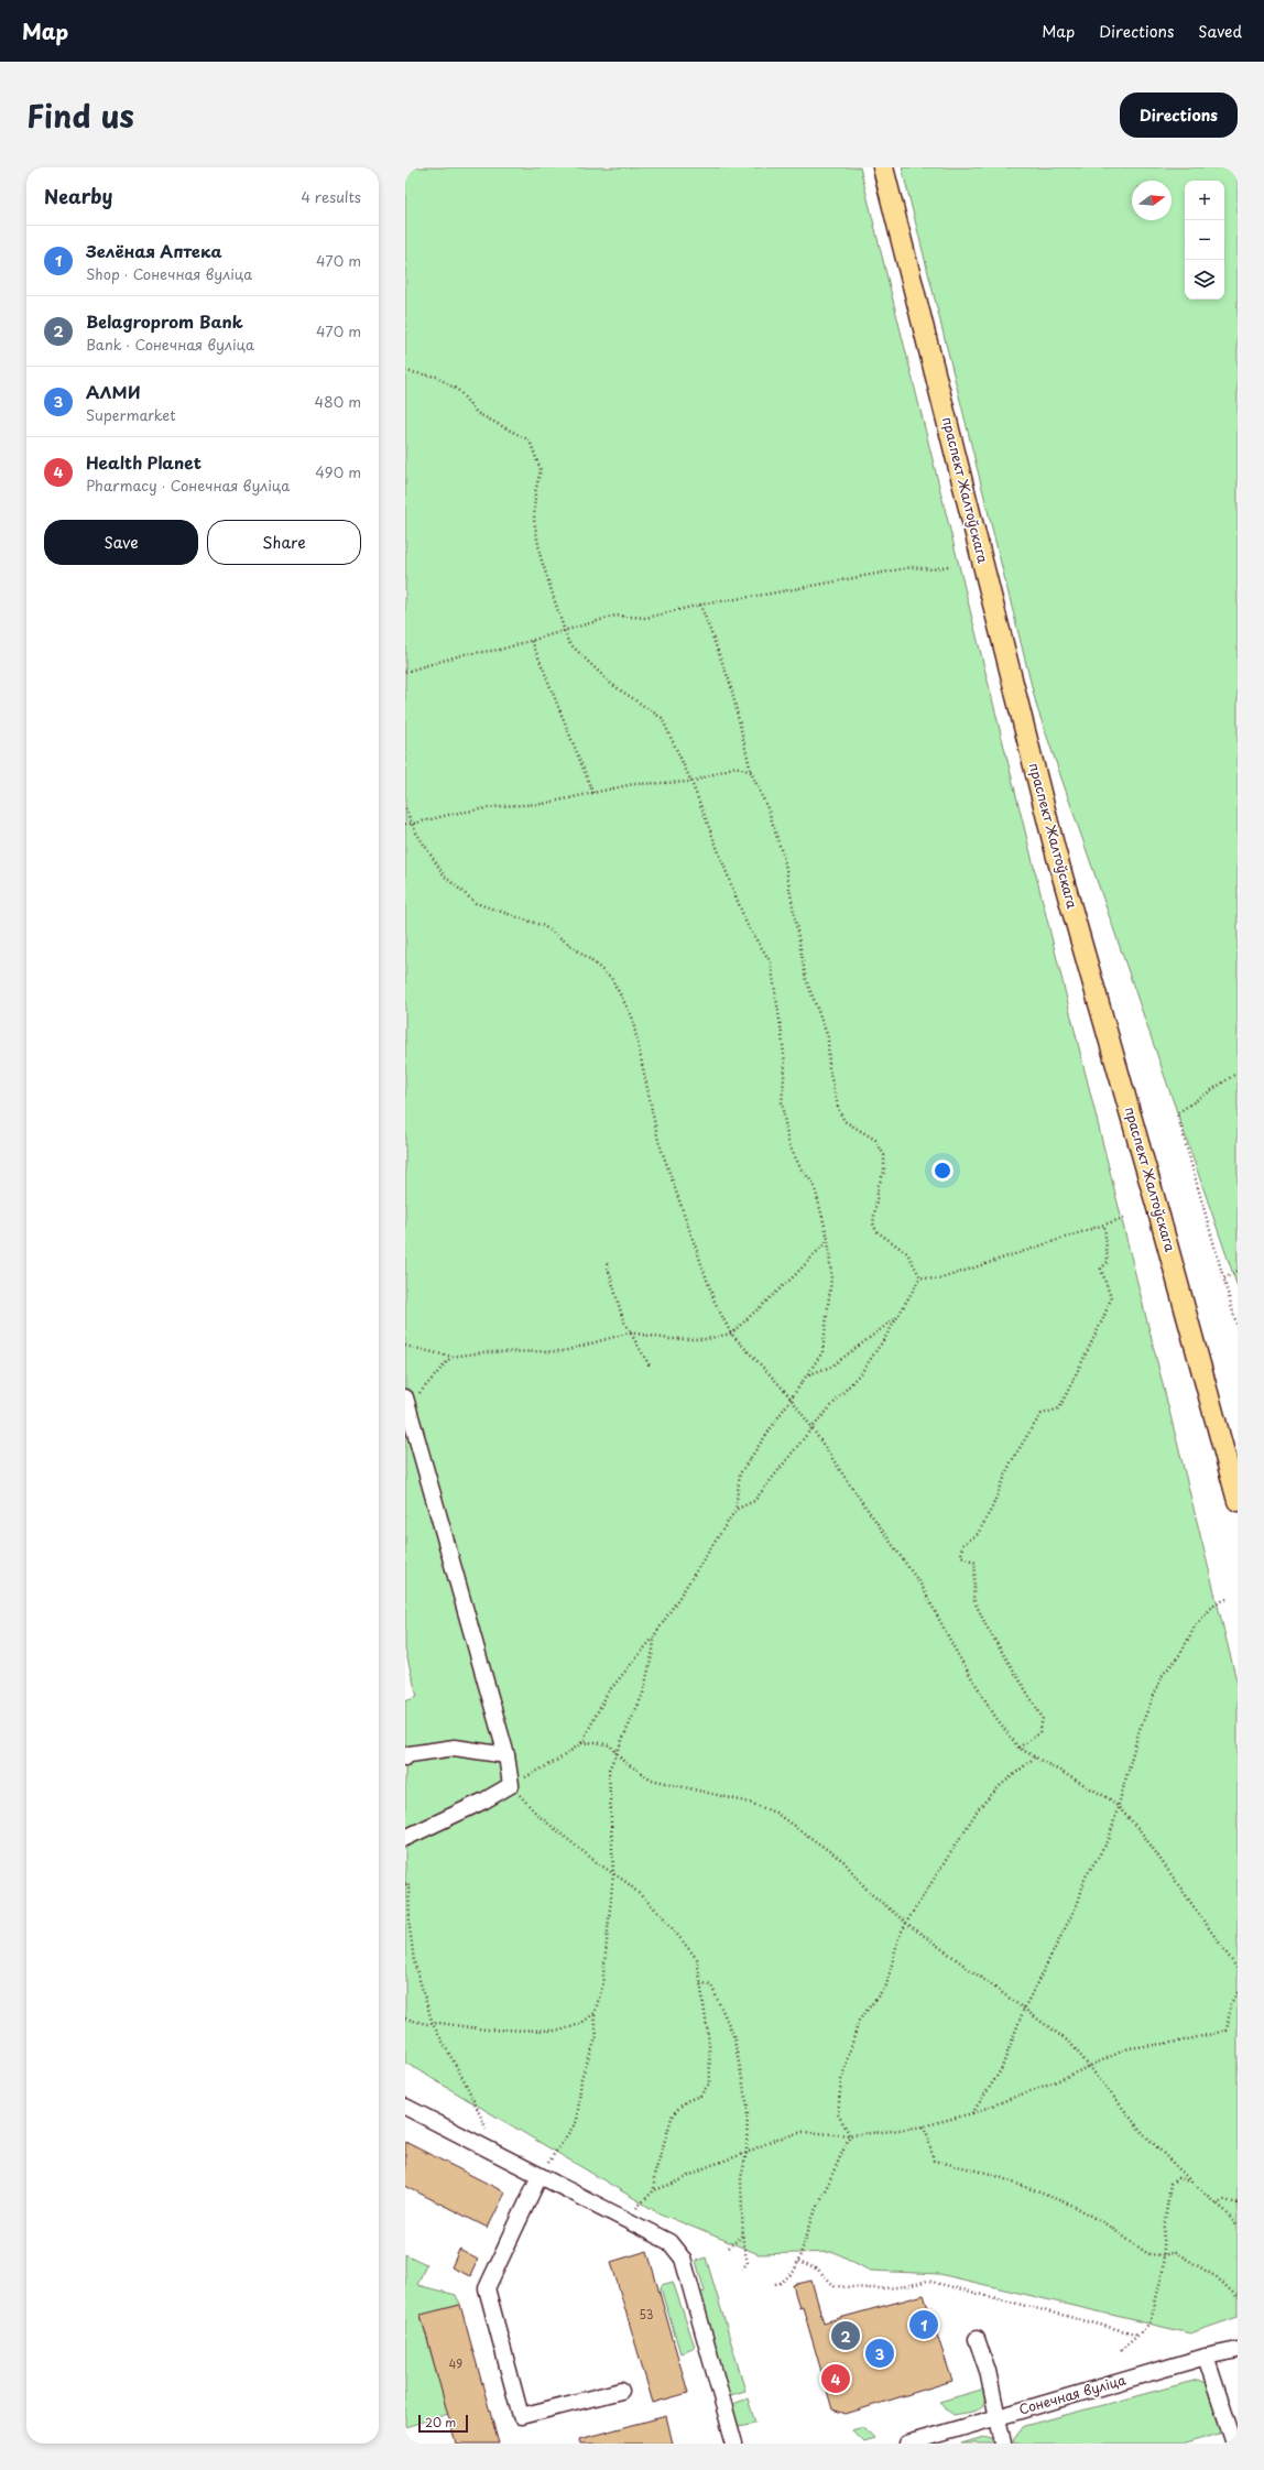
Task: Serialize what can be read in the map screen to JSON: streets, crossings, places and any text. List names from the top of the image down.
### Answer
{
  "streets": {
    "main road": ["праспект Жалтоўскага"],
    "street": ["Сонечная вуліца"]
  },
  "house_numbers": ["53", "49"],
  "scale_bar": "20 m",
  "north": "right",
  "page": {
    "header": "Map",
    "nav": ["Map", "Directions", "Saved"],
    "title": "Find us",
    "buttons": [
      "Directions",
      ["Save", "Share"]
    ],
    "heading": ["Nearby", "4 results"],
    "map_buttons": ["+", "−"],
    "list": [
      {
        "mark": "1",
        "name": "Зелёная Аптека",
        "note": "Shop · Сонечная вуліца",
        "value": "470 m"
      },
      {
        "mark": "2",
        "name": "Belagroprom Bank",
        "note": "Bank · Сонечная вуліца",
        "value": "470 m"
      },
      {
        "mark": "3",
        "name": "АЛМИ",
        "note": "Supermarket",
        "value": "480 m"
      },
      {
        "mark": "4",
        "name": "Health Planet",
        "note": "Pharmacy · Сонечная вуліца",
        "value": "490 m"
      }
    ],
    "pins": [
      "1",
      "2",
      "3",
      "4"
    ],
    "scale": "20 m"
  }
}
